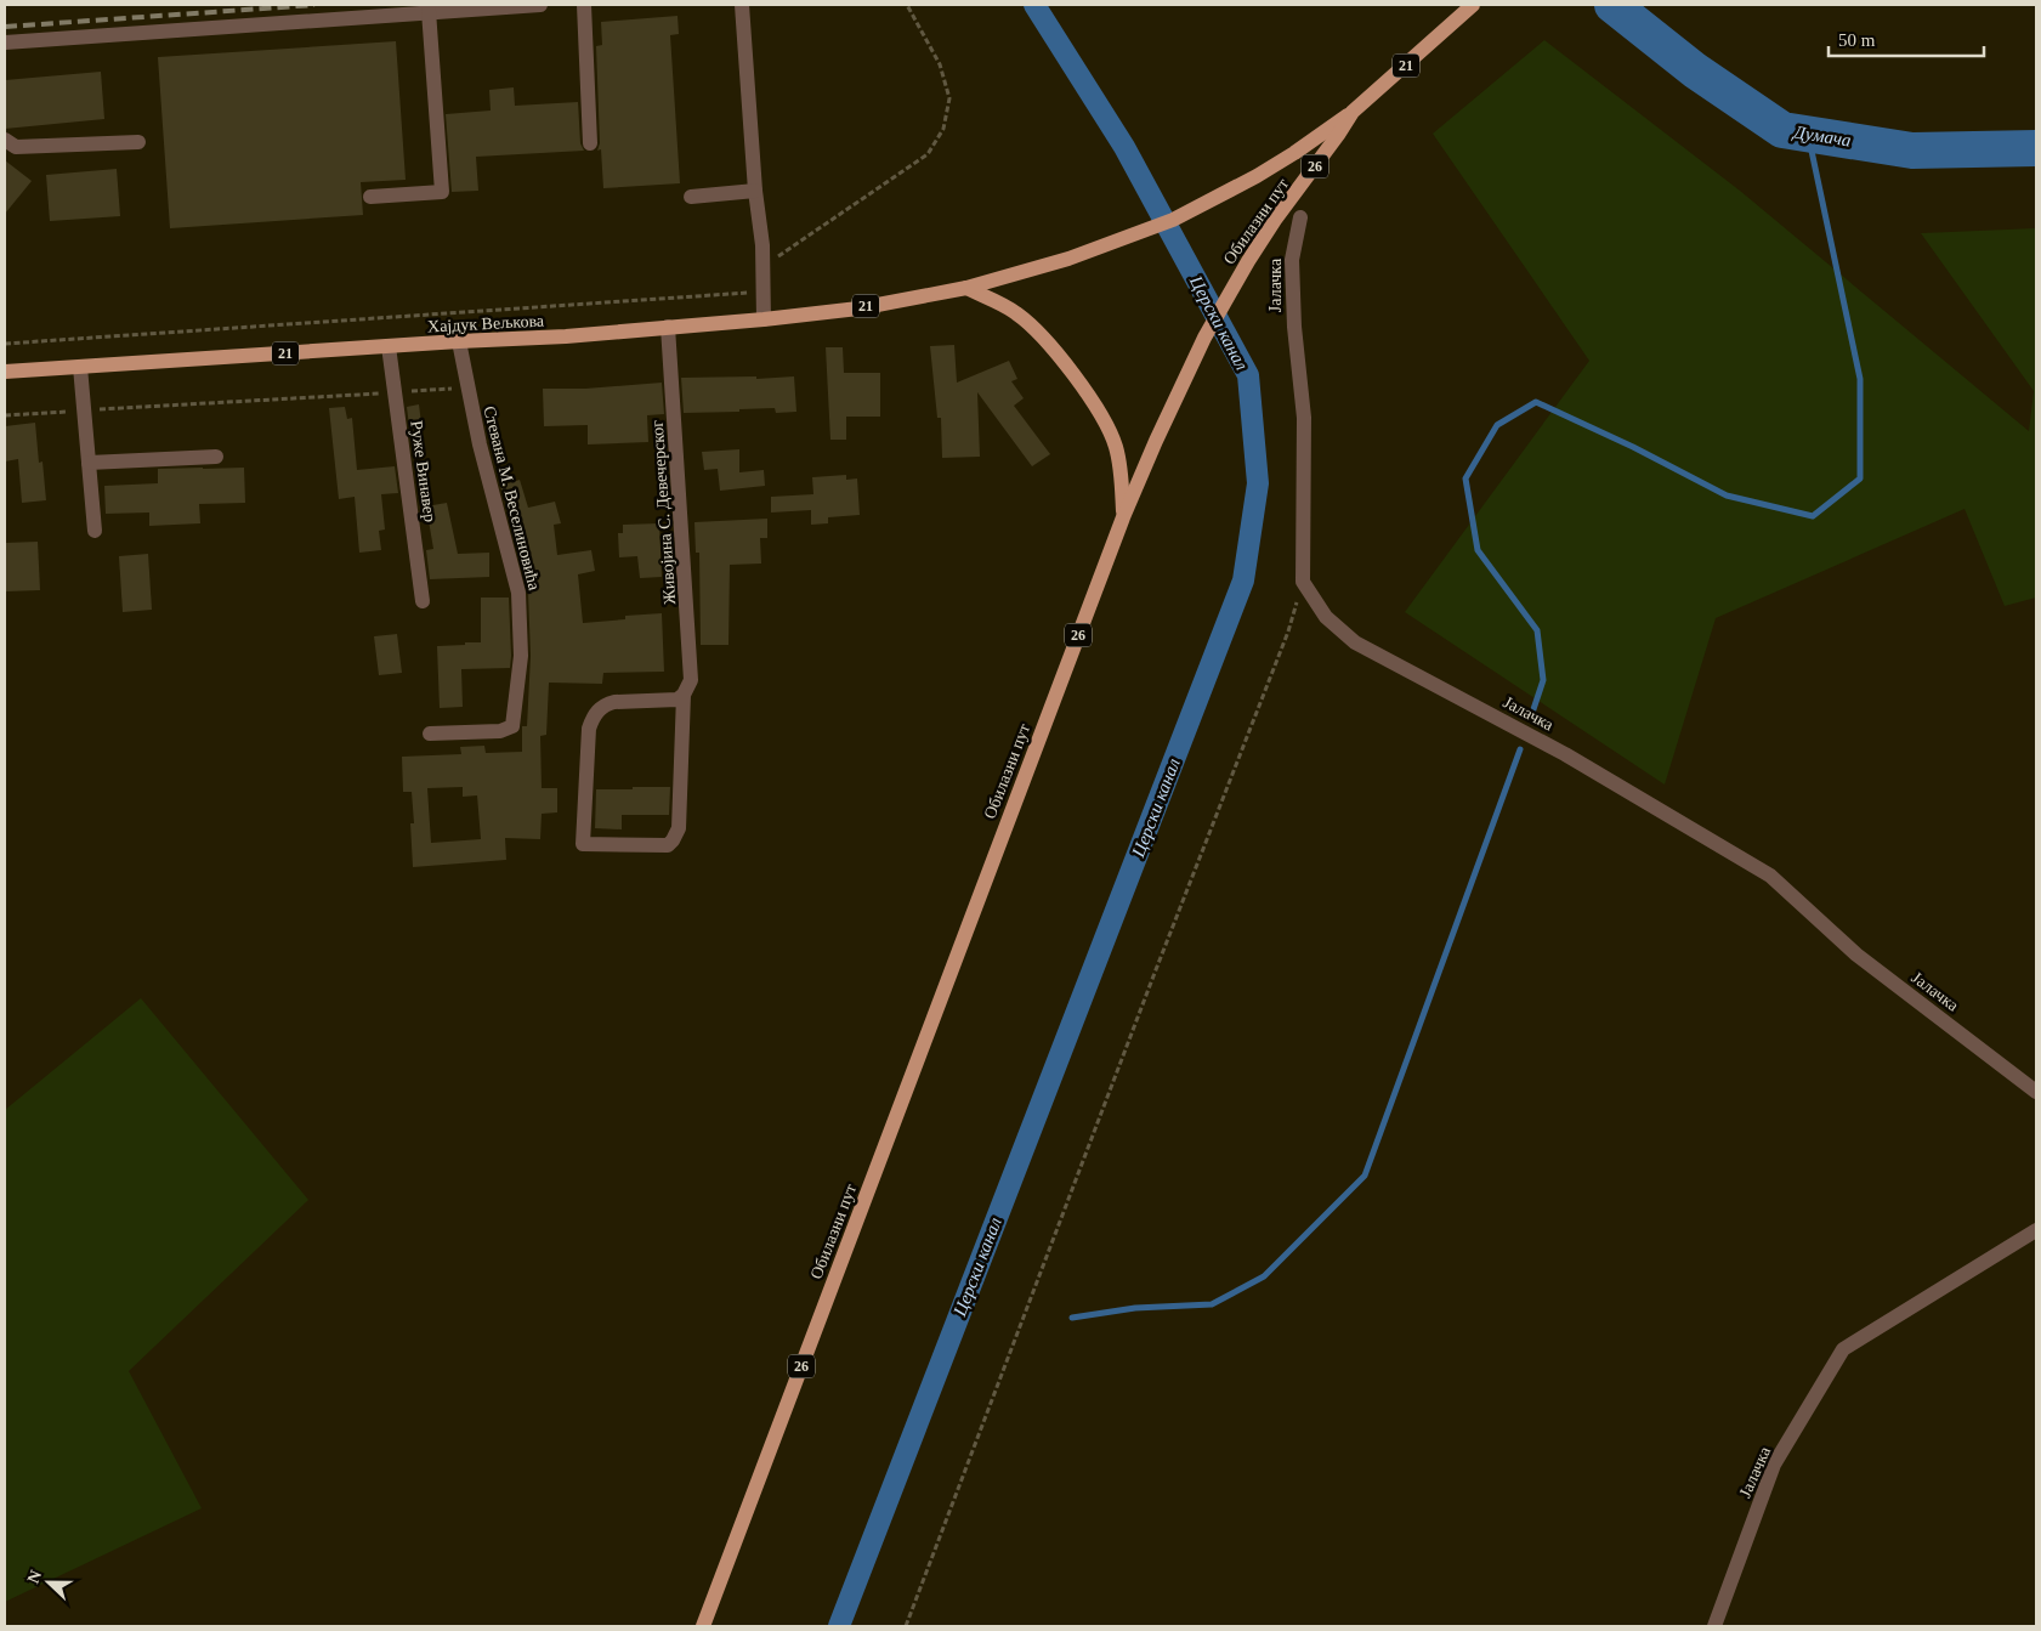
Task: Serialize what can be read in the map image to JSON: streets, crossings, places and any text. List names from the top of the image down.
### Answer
{
  "streets": {
    "main road": [
      "21",
      "26",
      "Обилазни пут",
      "Хајдук Вељкова"
    ],
    "street": [
      "Јалачка",
      "Руже Винавер",
      "Стевана М. Веселиновића",
      "Живојина С. Девечерског"
    ]
  },
  "crossings": [
    ["21", "Обилазни пут"],
    ["21", "Хајдук Вељкова"],
    ["Хајдук Вељкова", "Руже Винавер"],
    ["Хајдук Вељкова", "Стевана М. Веселиновића"],
    ["Хајдук Вељкова", "Живојина С. Девечерског"]
  ],
  "water": ["Думача", "Церски канал"],
  "scale_bar": "50 m",
  "north": "left"
}
